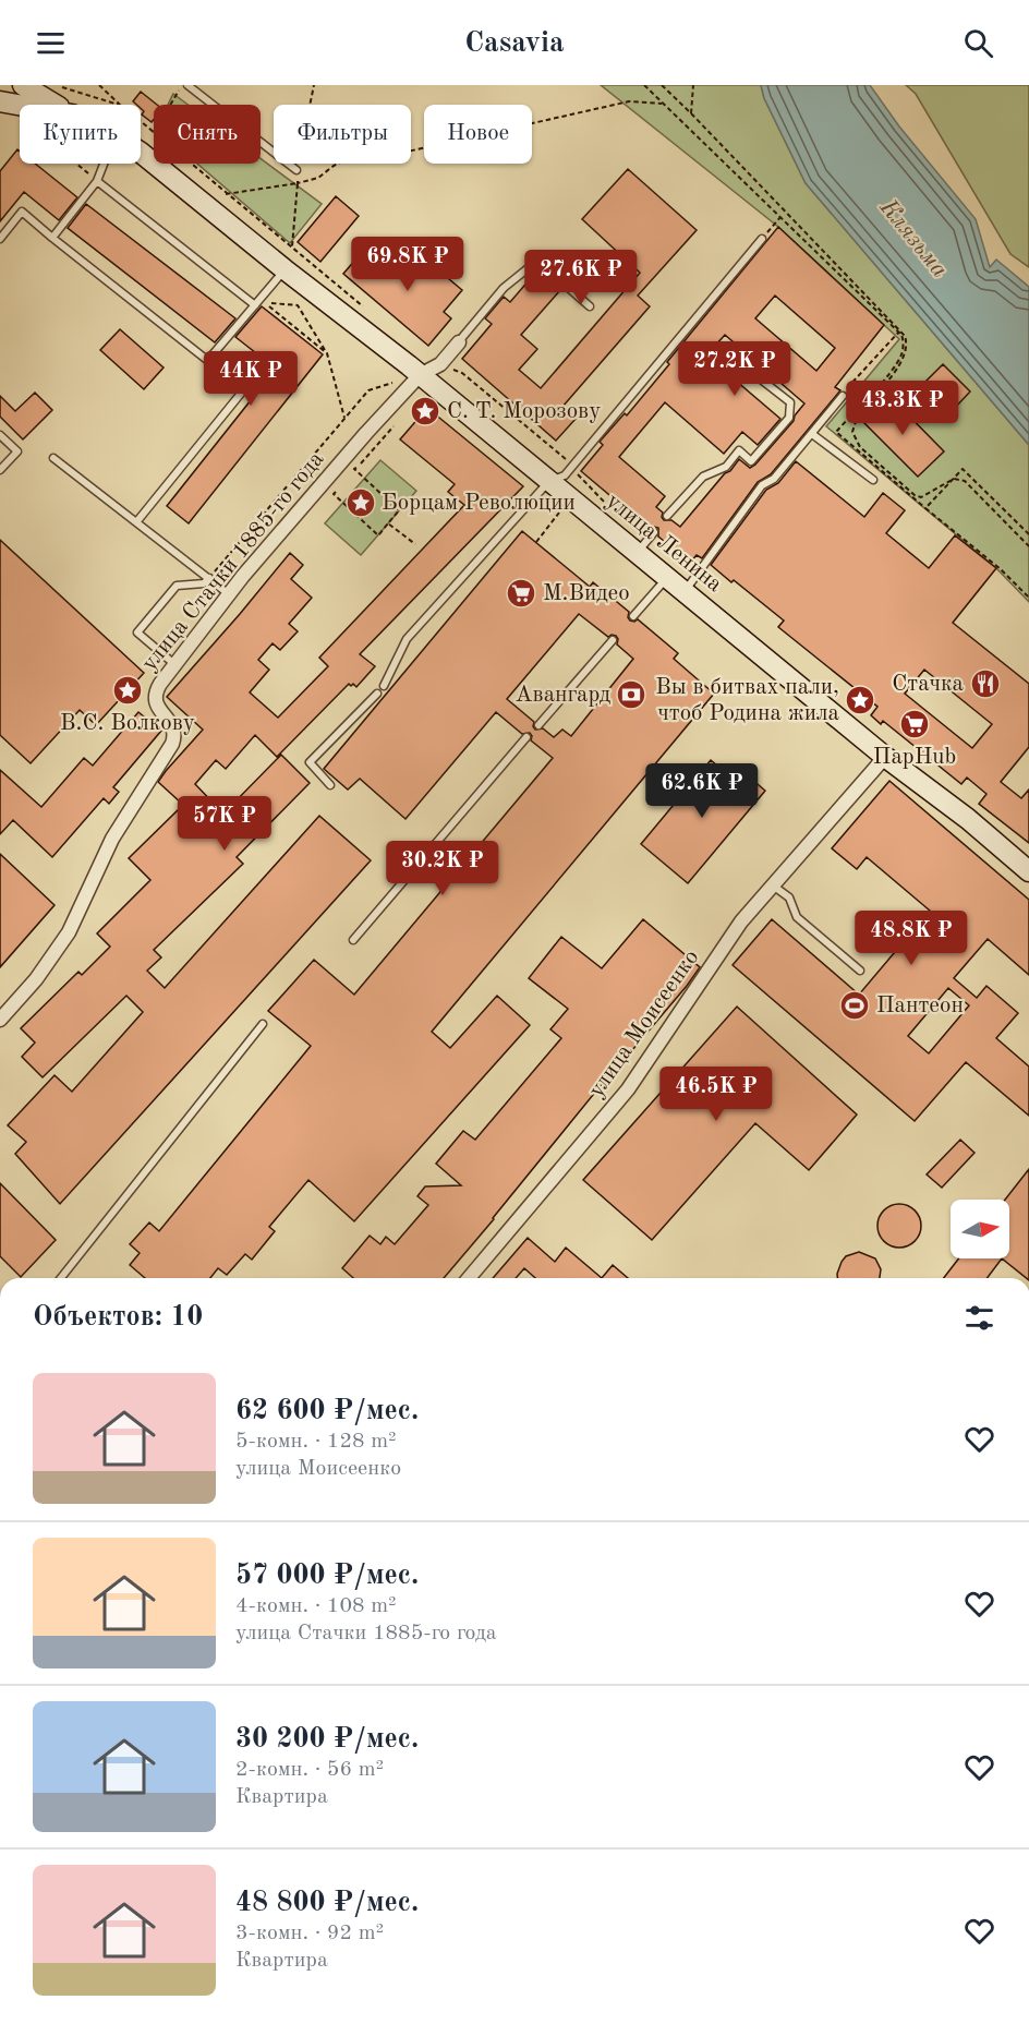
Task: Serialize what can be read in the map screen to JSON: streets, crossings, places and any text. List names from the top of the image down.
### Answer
{
  "streets": {
    "main road": ["улица Ленина"],
    "street": ["улица Стачки 1885-го года", "улица Моисеенко"]
  },
  "crossings": [
    ["улица Ленина", "улица Стачки 1885-го года"],
    ["улица Ленина", "улица Моисеенко"]
  ],
  "water": ["Клязьма"],
  "places": {
    "place": [
      "С. Т. Морозову",
      "Борцам Революции",
      "В.С. Волкову",
      "Вы в битвах пали, чтоб Родина жила"
    ],
    "supermarket": ["М.Видео", "ПарHub"],
    "restaurant": ["Стачка"],
    "bank": ["Авангард"],
    "sports": ["Пантеон"]
  },
  "north": "right",
  "page": {
    "header": "Casavia",
    "chip": [
      "Купить",
      "Снять",
      "Фильтры",
      "Новое"
    ],
    "price": [
      "69.8K ₽",
      "27.6K ₽",
      "27.2K ₽",
      "44K ₽",
      "43.3K ₽",
      "62.6K ₽",
      "57K ₽",
      "30.2K ₽",
      "48.8K ₽",
      "46.5K ₽"
    ],
    "heading": "Объектов: 10",
    "list": [
      {
        "name": "62 600 ₽/мес.",
        "note": "5-комн. · 128 m² · улица Моисеенко"
      },
      {
        "name": "57 000 ₽/мес.",
        "note": "4-комн. · 108 m² · улица Стачки 1885-го года"
      },
      {
        "name": "30 200 ₽/мес.",
        "note": "2-комн. · 56 m² · Квартира"
      },
      {
        "name": "48 800 ₽/мес.",
        "note": "3-комн. · 92 m² · Квартира"
      }
    ]
  }
}
